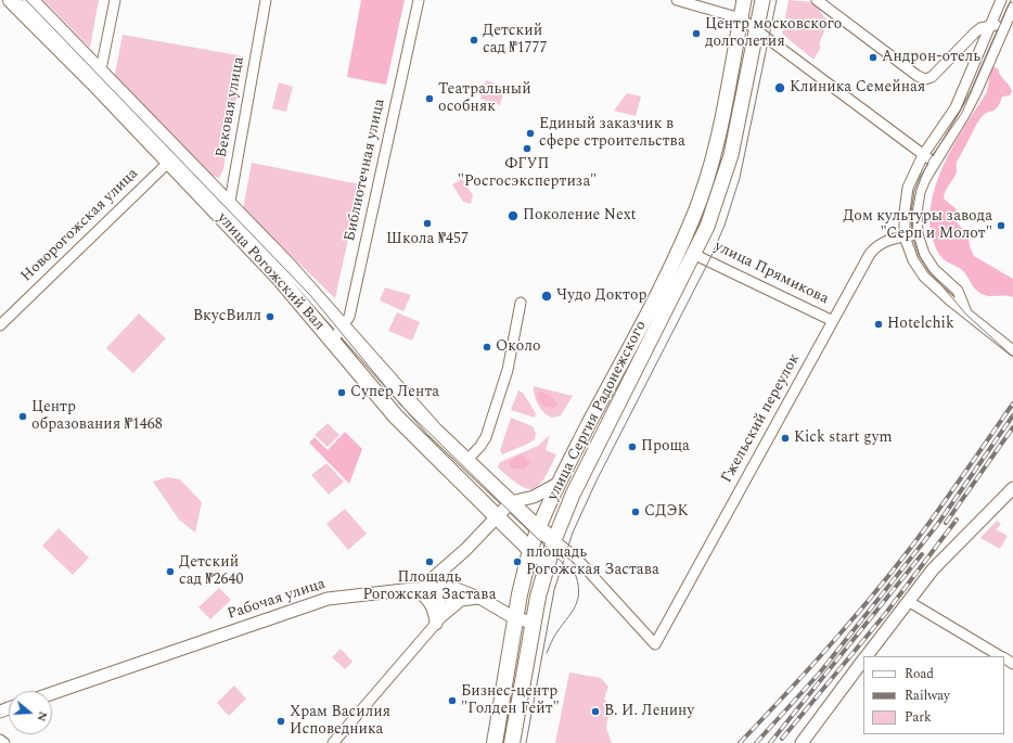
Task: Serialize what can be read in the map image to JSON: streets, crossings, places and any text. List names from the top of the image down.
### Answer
{
  "streets": {
    "main road": ["улица Рогожский Вал", "улица Сергия Радонежского"],
    "street": [
      "Вековая улица",
      "Библиотечная улица",
      "Новорогожская улица",
      "улица Прямикова",
      "Гжельский переулок",
      "Рабочая улица"
    ]
  },
  "crossings": [
    ["Вековая улица", "улица Рогожский Вал"],
    ["Библиотечная улица", "улица Рогожский Вал"],
    ["Новорогожская улица", "улица Рогожский Вал"],
    ["улица Рогожский Вал", "улица Сергия Радонежского"],
    ["улица Рогожский Вал", "Гжельский переулок"],
    ["улица Прямикова", "улица Сергия Радонежского"],
    ["улица Прямикова", "Гжельский переулок"],
    ["улица Сергия Радонежского", "Гжельский переулок"]
  ],
  "places": [
    "Центр московского долголетия",
    "Детский сад №1777",
    "Андрон-отель",
    "Клиника Семейная",
    "Театральный особняк",
    "Единый заказчик в сфере строительства",
    "ФГУП \"Росгосэкспертиза\"",
    "Поколение Next",
    "Школа №457",
    "Дом культуры завода \"Серп и Молот\"",
    "Чудо Доктор",
    "ВкусВилл",
    "Hotelchik",
    "Около",
    "Супер Лента",
    "Центр образования №1468",
    "Kick start gym",
    "Проща",
    "СДЭК",
    "Площадь Рогожская Застава",
    "площадь Рогожская Застава",
    "Детский сад №2640",
    "Бизнес-центр \"Голден Гейт\"",
    "В. И. Ленину",
    "Храм Василия Исповедника"
  ],
  "legend": ["Road", "Railway", "Park"],
  "north": "right"
}
